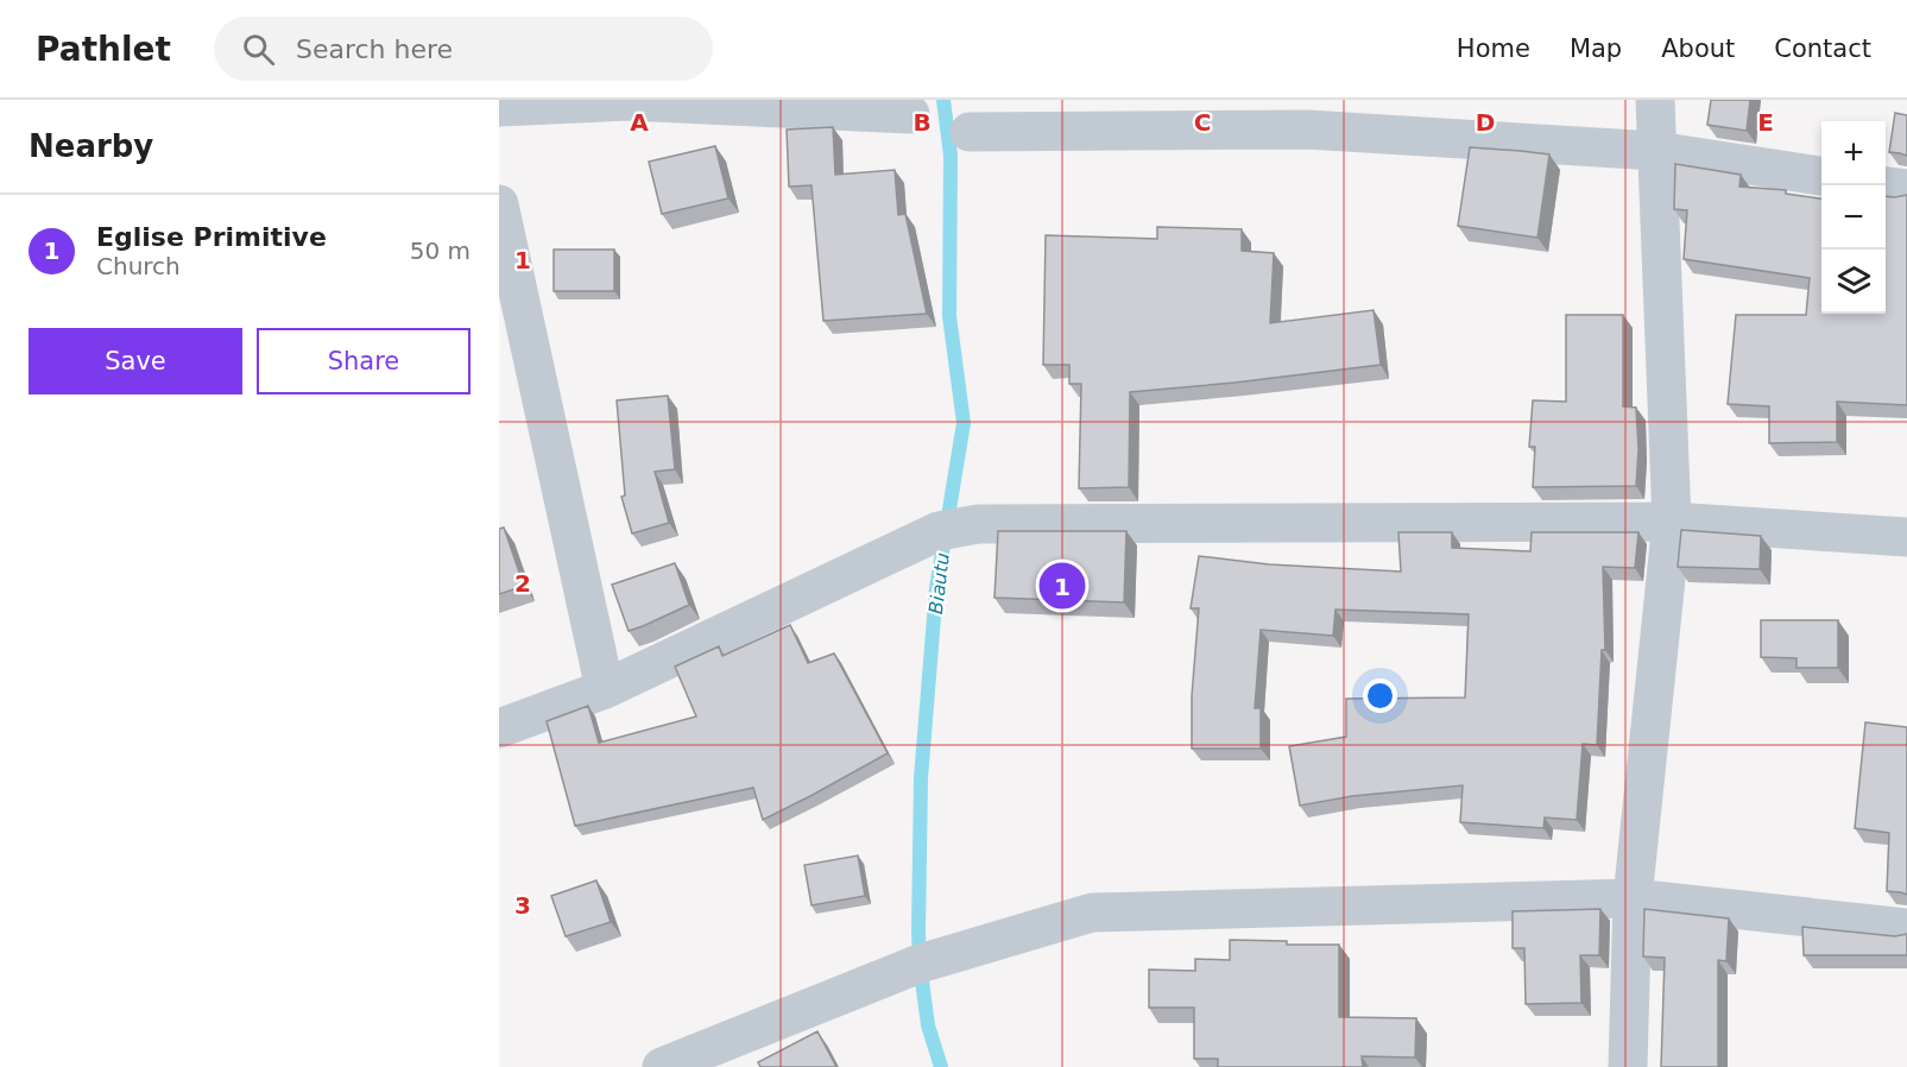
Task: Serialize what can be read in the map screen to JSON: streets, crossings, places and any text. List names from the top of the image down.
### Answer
{
  "water": ["Biautu"],
  "page": {
    "header": "Pathlet",
    "search": "Search here",
    "nav": [
      "Home",
      "Map",
      "About",
      "Contact"
    ],
    "heading": "Nearby",
    "map_buttons": ["+", "−"],
    "list": [
      {
        "mark": "1",
        "name": "Eglise Primitive",
        "note": "Church",
        "value": "50 m"
      }
    ],
    "buttons": ["Save", "Share"],
    "pins": "1"
  },
  "grid": {
    "columns": [
      "A",
      "B",
      "C",
      "D",
      "E"
    ],
    "rows": ["1", "2", "3"]
  }
}
